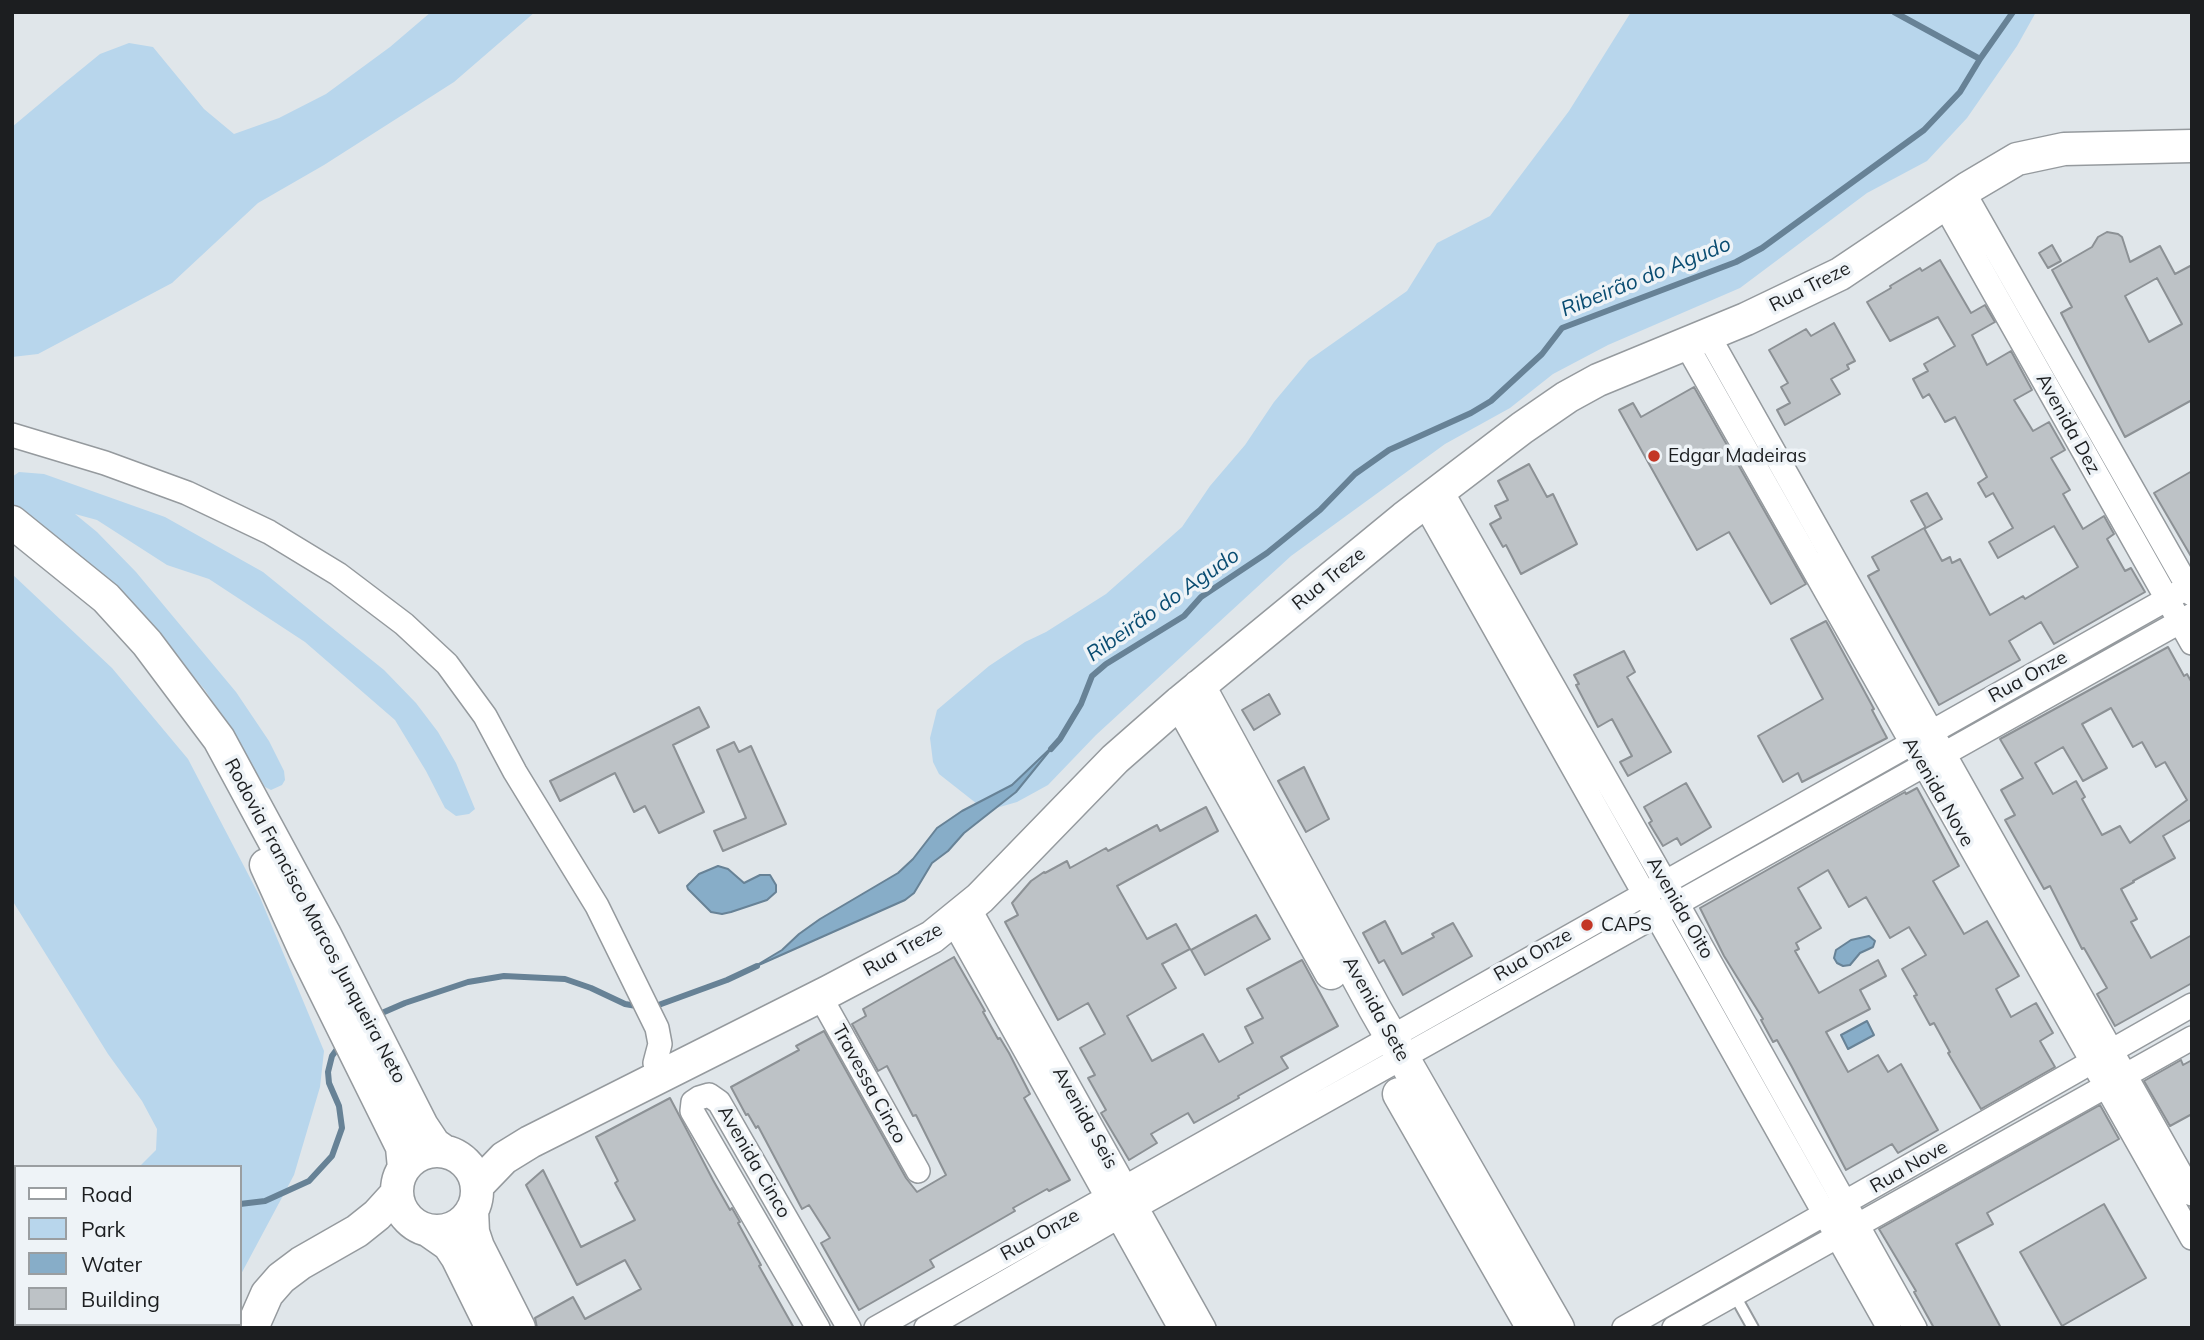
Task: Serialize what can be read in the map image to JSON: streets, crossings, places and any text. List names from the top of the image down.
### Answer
{
  "streets": {
    "street": [
      "Rua Treze",
      "Avenida Dez",
      "Rua Onze",
      "Avenida Nove",
      "Avenida Oito",
      "Rodovia Francisco Marcos Junqueira Neto",
      "Avenida Sete",
      "Travessa Cinco",
      "Avenida Seis",
      "Avenida Cinco",
      "Rua Nove"
    ]
  },
  "crossings": [
    ["Rua Treze", "Avenida Dez"],
    ["Rua Treze", "Avenida Nove"],
    ["Rua Treze", "Avenida Oito"],
    ["Rua Treze", "Rodovia Francisco Marcos Junqueira Neto"],
    ["Rua Treze", "Avenida Sete"],
    ["Rua Treze", "Travessa Cinco"],
    ["Rua Treze", "Avenida Seis"],
    ["Avenida Dez", "Rua Onze"],
    ["Rua Onze", "Avenida Nove"],
    ["Rua Onze", "Avenida Oito"],
    ["Rua Onze", "Avenida Sete"],
    ["Rua Onze", "Avenida Seis"],
    ["Avenida Nove", "Rua Nove"],
    ["Avenida Oito", "Rua Nove"]
  ],
  "water": ["Ribeirão do Agudo"],
  "places": ["Edgar Madeiras", "CAPS"],
  "legend": [
    "Road",
    "Park",
    "Water",
    "Building"
  ]
}
